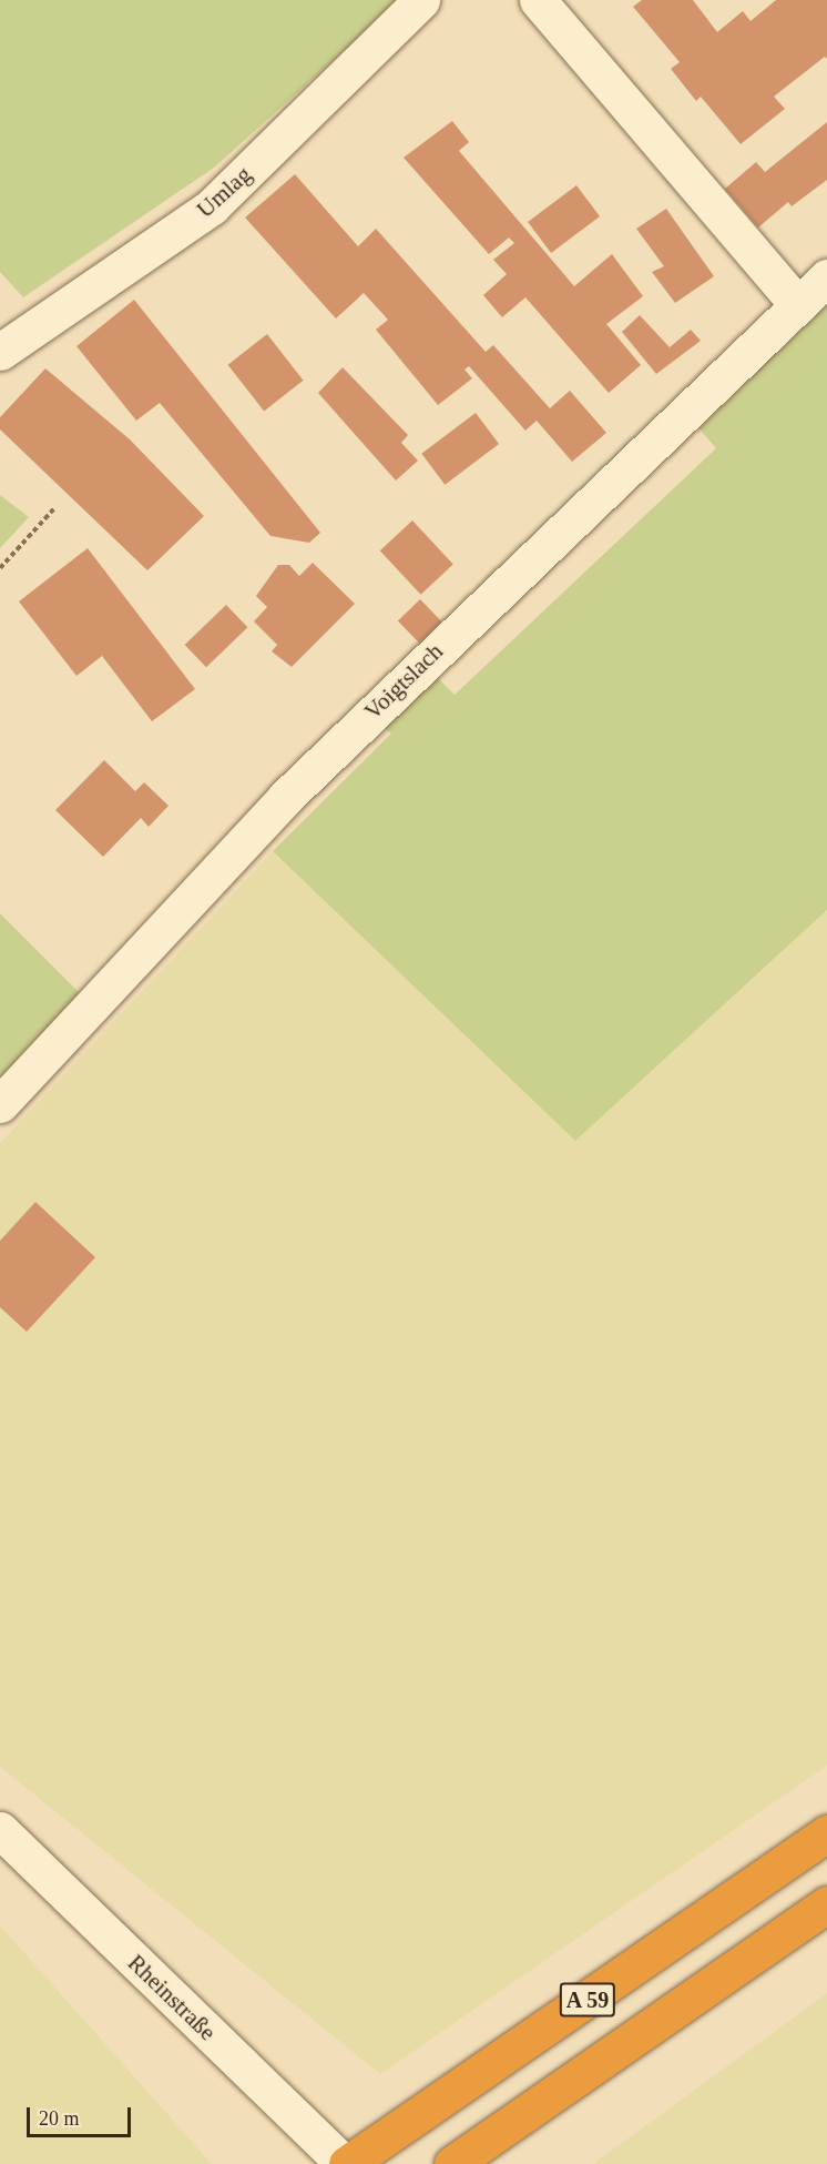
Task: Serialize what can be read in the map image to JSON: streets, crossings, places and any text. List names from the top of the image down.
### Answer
{
  "streets": {
    "highway": ["A 59"],
    "street": ["Umlag", "Voigtslach", "Rheinstraße"]
  },
  "crossings": [
    ["Rheinstraße", "A 59"]
  ],
  "scale_bar": "20 m"
}
